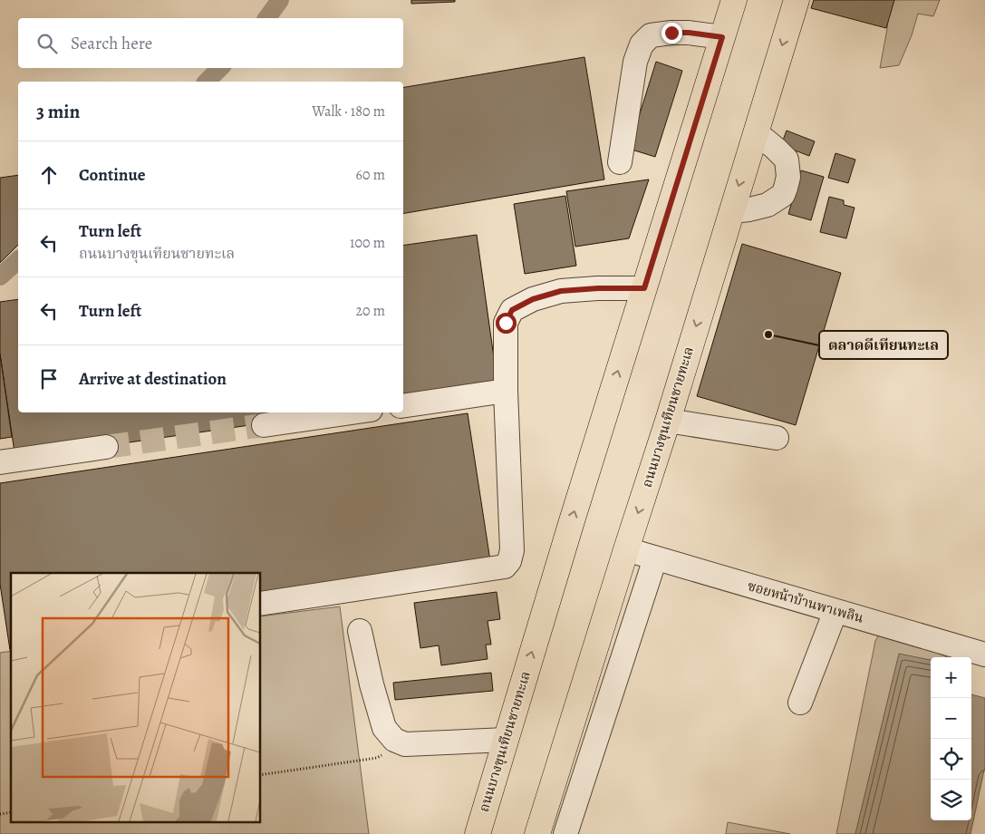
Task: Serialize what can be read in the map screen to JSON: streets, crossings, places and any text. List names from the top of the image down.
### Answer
{
  "streets": {
    "main road": ["ถนนบางขุนเทียนชายทะเล"],
    "street": ["ซอยหน้าบ้านพาเพลิน"]
  },
  "crossings": [
    ["ถนนบางขุนเทียนชายทะเล", "ซอยหน้าบ้านพาเพลิน"]
  ],
  "places": ["ตลาดดีเทียนทะเล"],
  "page": {
    "search": "Search here",
    "heading": ["3 min", "Walk · 180 m"],
    "list": [
      ["Continue", "60 m"],
      ["Turn left", "ถนนบางขุนเทียนชายทะเล", "100 m"],
      ["Turn left", "20 m"],
      "Arrive at destination"
    ],
    "map_buttons": ["+", "−"]
  }
}
